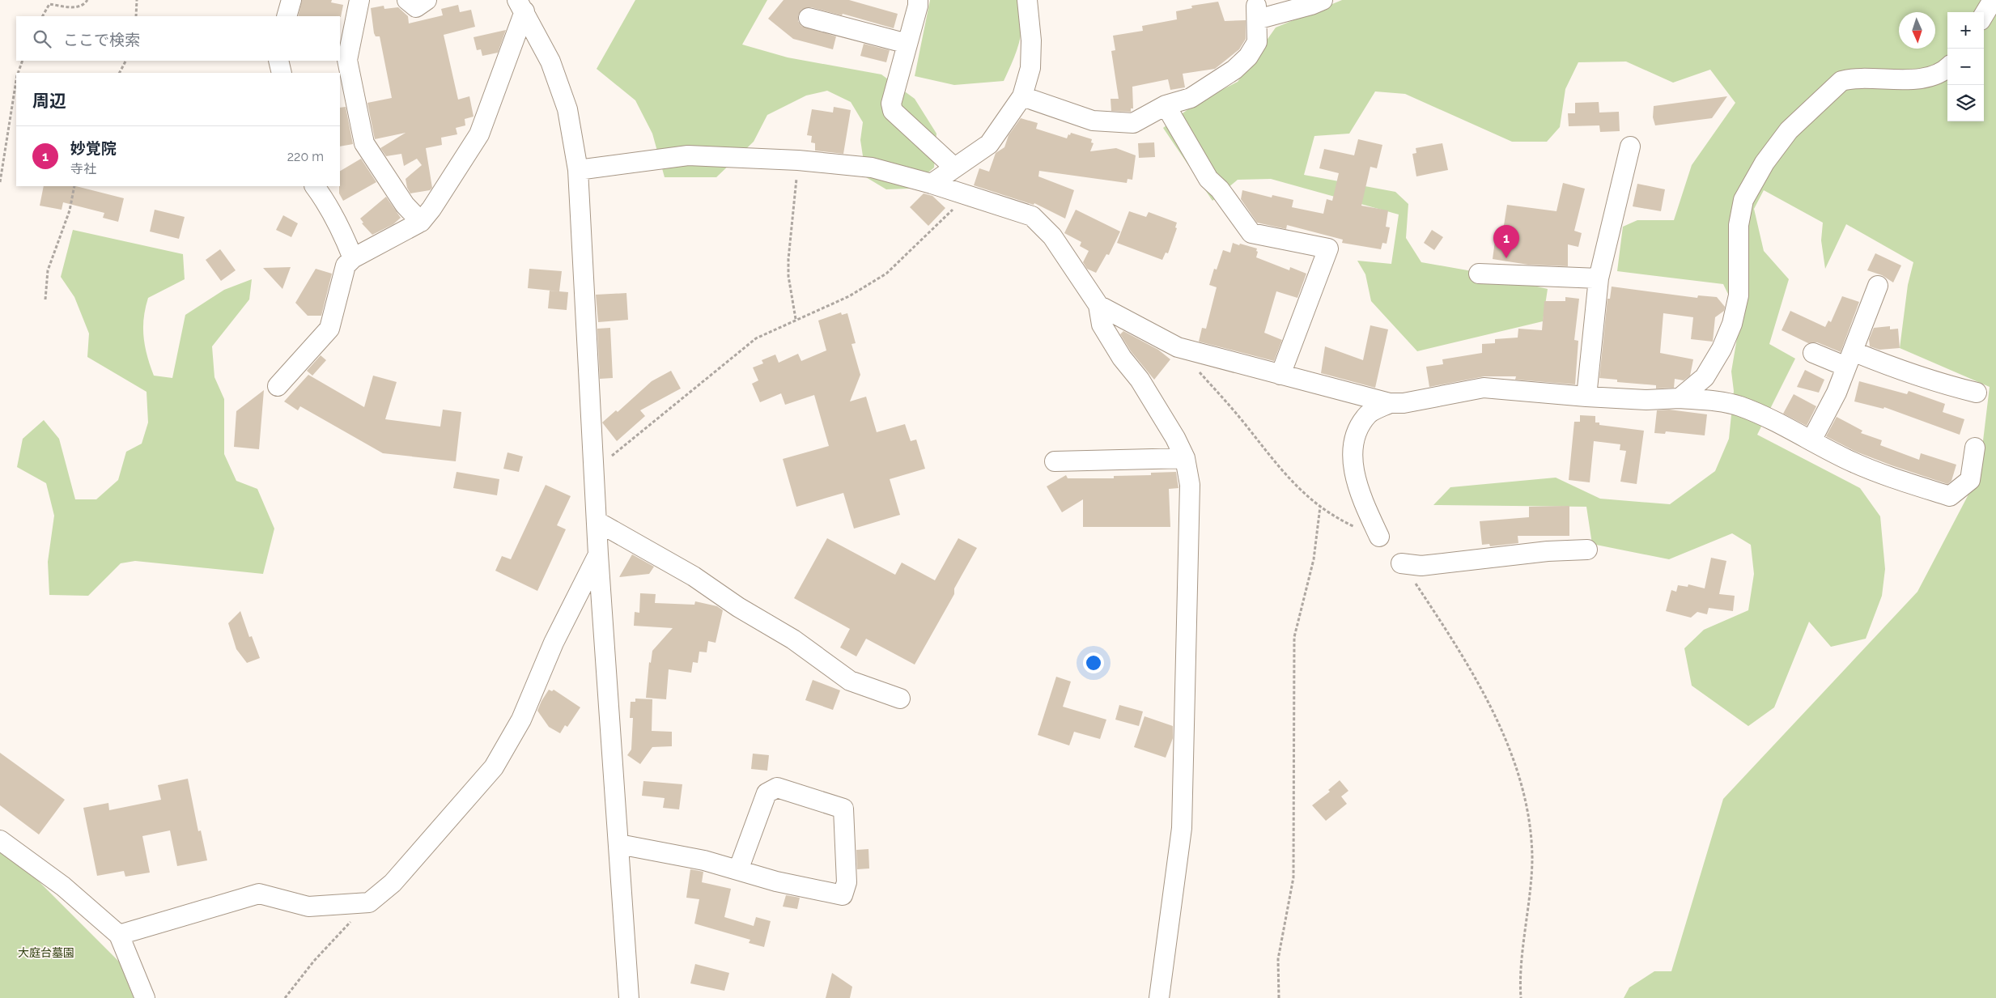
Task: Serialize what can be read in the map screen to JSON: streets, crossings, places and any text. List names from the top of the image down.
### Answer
{
  "parks": ["大庭台墓園"],
  "north": "bottom",
  "page": {
    "map_buttons": ["+", "−"],
    "search": "ここで検索",
    "heading": "周辺",
    "list": [
      {
        "mark": "1",
        "name": "妙覚院",
        "note": "寺社",
        "value": "220 m"
      }
    ],
    "pins": "1"
  }
}
